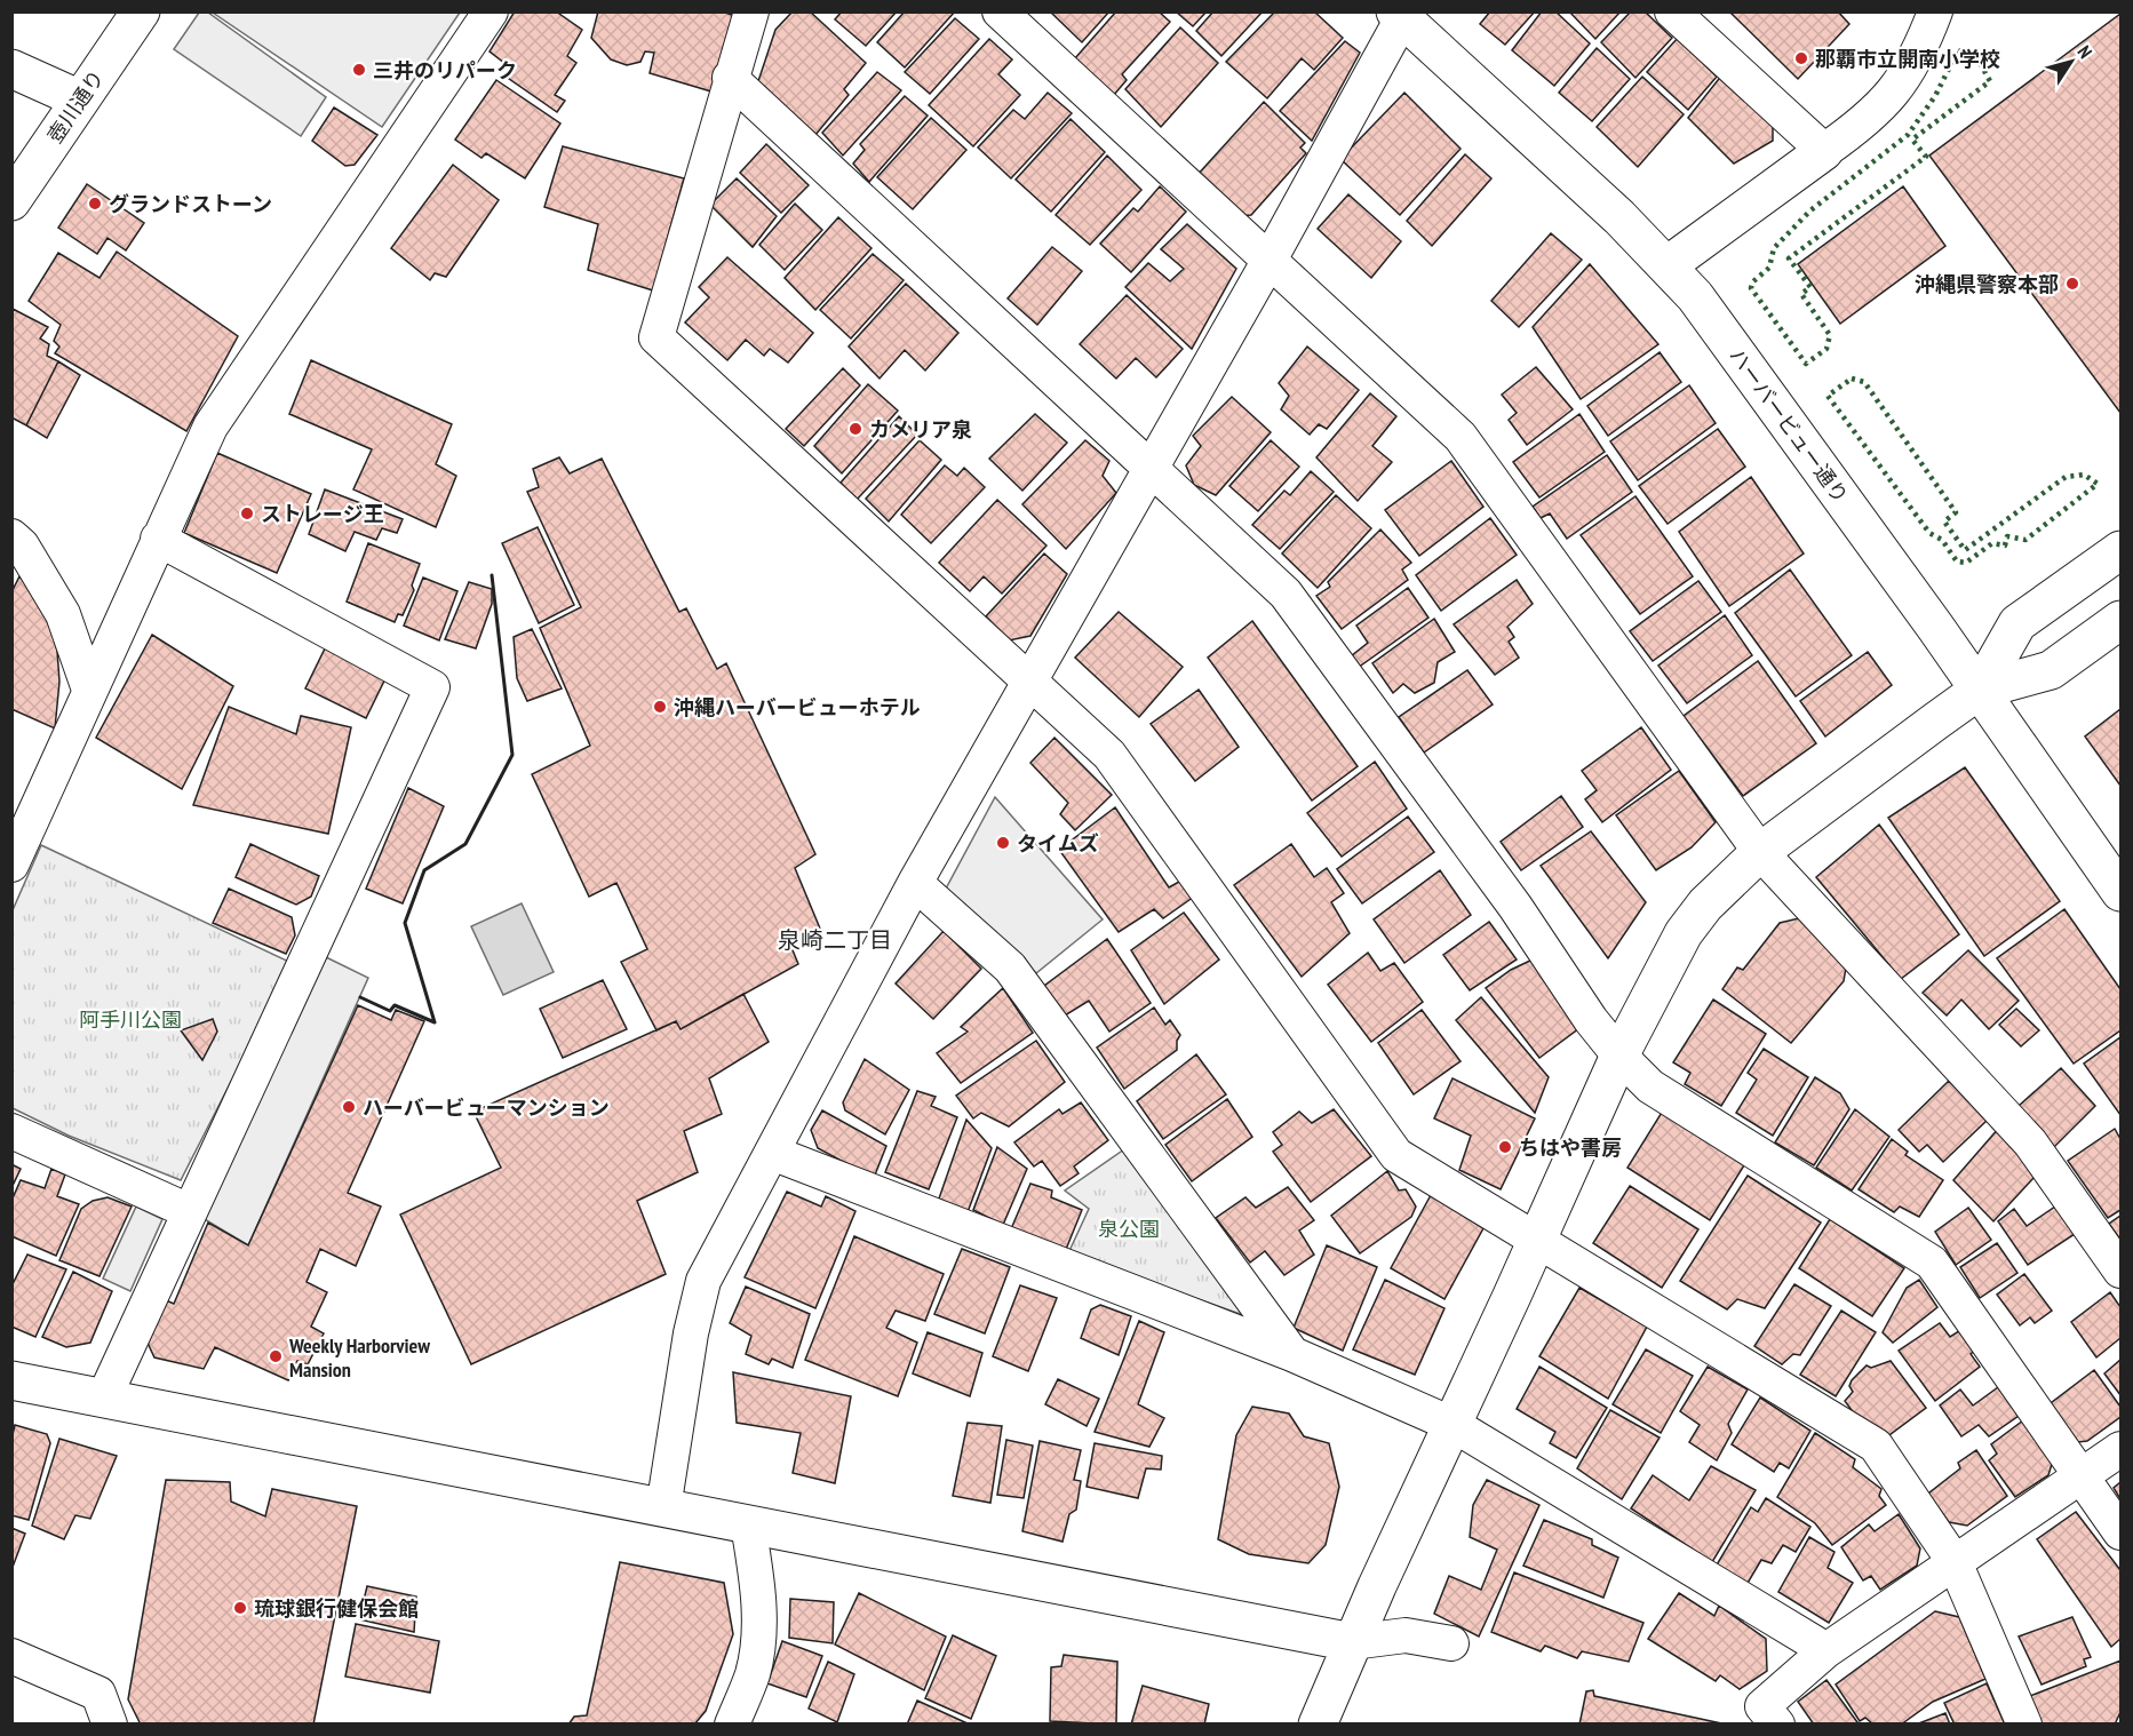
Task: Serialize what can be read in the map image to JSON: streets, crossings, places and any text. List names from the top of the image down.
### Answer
{
  "streets": {
    "main road": ["壺川通り", "ハーバービュー通り"]
  },
  "districts": ["泉崎二丁目"],
  "parks": ["阿手川公園", "泉公園"],
  "places": [
    "那覇市立開南小学校",
    "三井のリパーク",
    "グランドストーン",
    "沖縄県警察本部",
    "カメリア泉",
    "ストレージ王",
    "沖縄ハーバービューホテル",
    "タイムズ",
    "ハーバービューマンション",
    "ちはや書房",
    "Weekly Harborview Mansion",
    "琉球銀行健保会館"
  ],
  "north": "top right"
}
